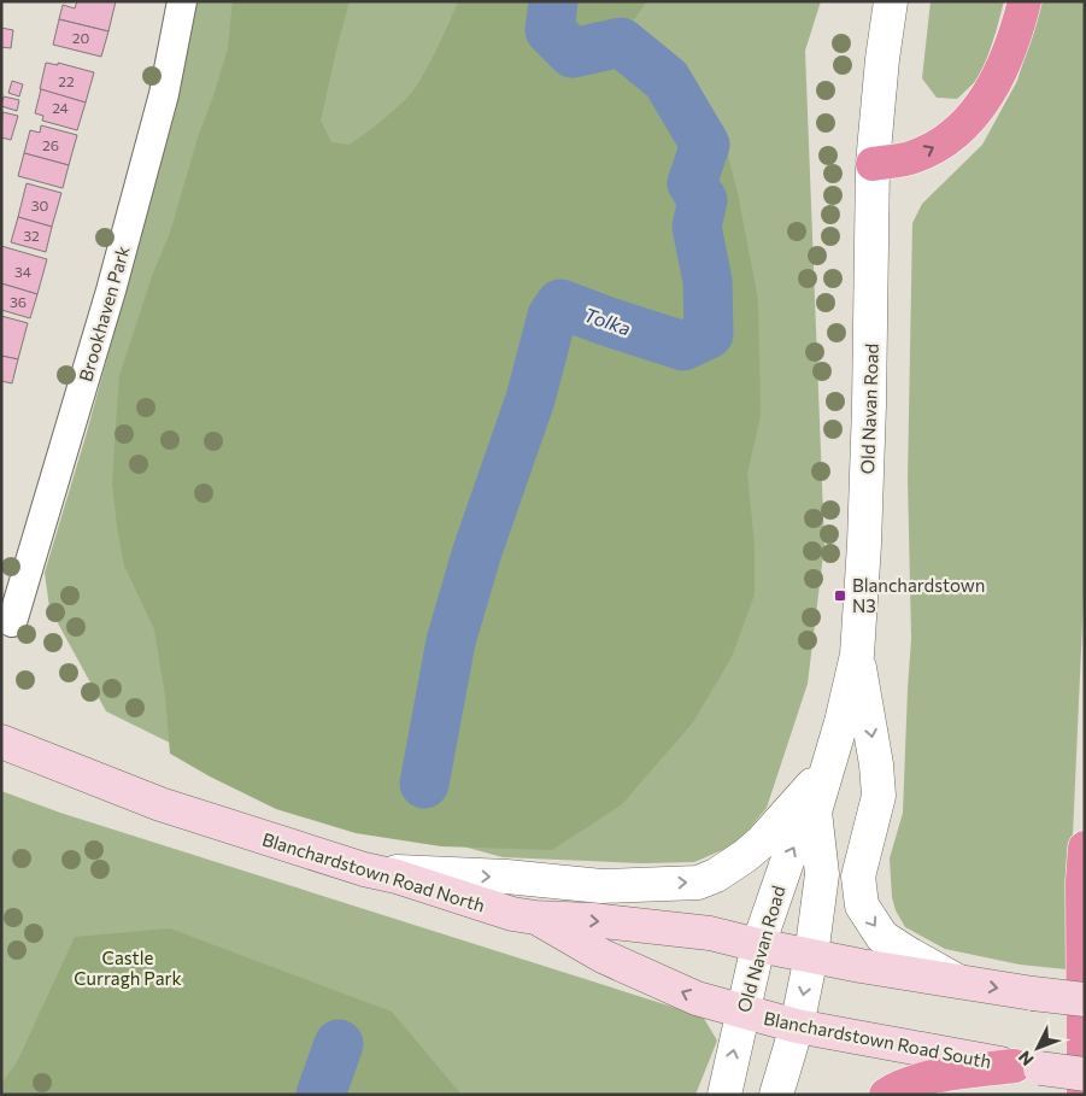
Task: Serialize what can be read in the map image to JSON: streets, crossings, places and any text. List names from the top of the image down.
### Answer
{
  "streets": {
    "main road": ["Blanchardstown Road North", "Blanchardstown Road South"],
    "street": ["Brookhaven Park", "Old Navan Road"]
  },
  "crossings": [
    ["Old Navan Road", "Blanchardstown Road North"],
    ["Old Navan Road", "Blanchardstown Road South"],
    ["Blanchardstown Road North", "Blanchardstown Road South"]
  ],
  "one_way": ["Blanchardstown Road South"],
  "water": ["Tolka"],
  "parks": ["Castle Curragh Park"],
  "places": {
    "transit": ["Blanchardstown N3"]
  },
  "house_numbers": [
    "20",
    "22",
    "24",
    "26",
    "30",
    "32",
    "34",
    "36"
  ],
  "north": "bottom left"
}
